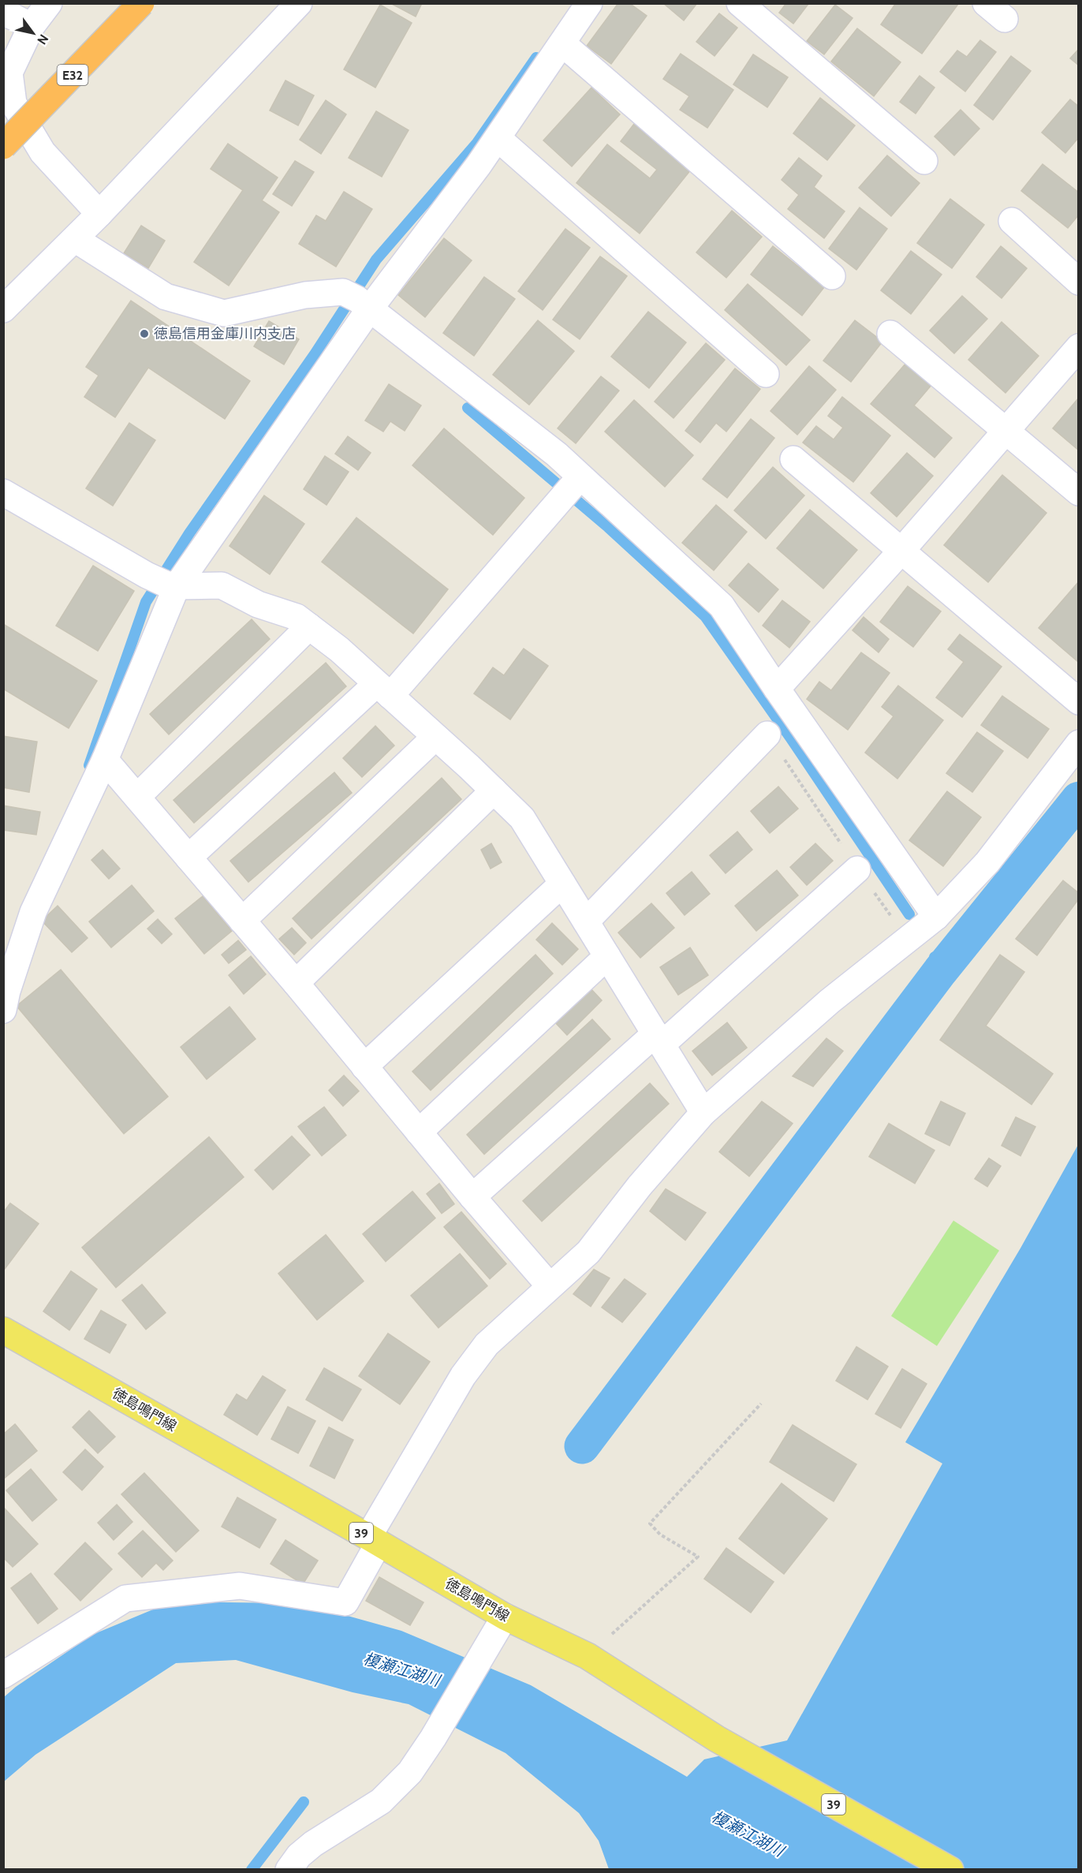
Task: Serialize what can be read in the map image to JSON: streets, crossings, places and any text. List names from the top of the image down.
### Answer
{
  "streets": {
    "highway": ["E32"],
    "main road": ["徳島鳴門線", "39"]
  },
  "water": ["榎瀬江湖川"],
  "places": ["徳島信用金庫川内支店"],
  "north": "bottom right"
}
